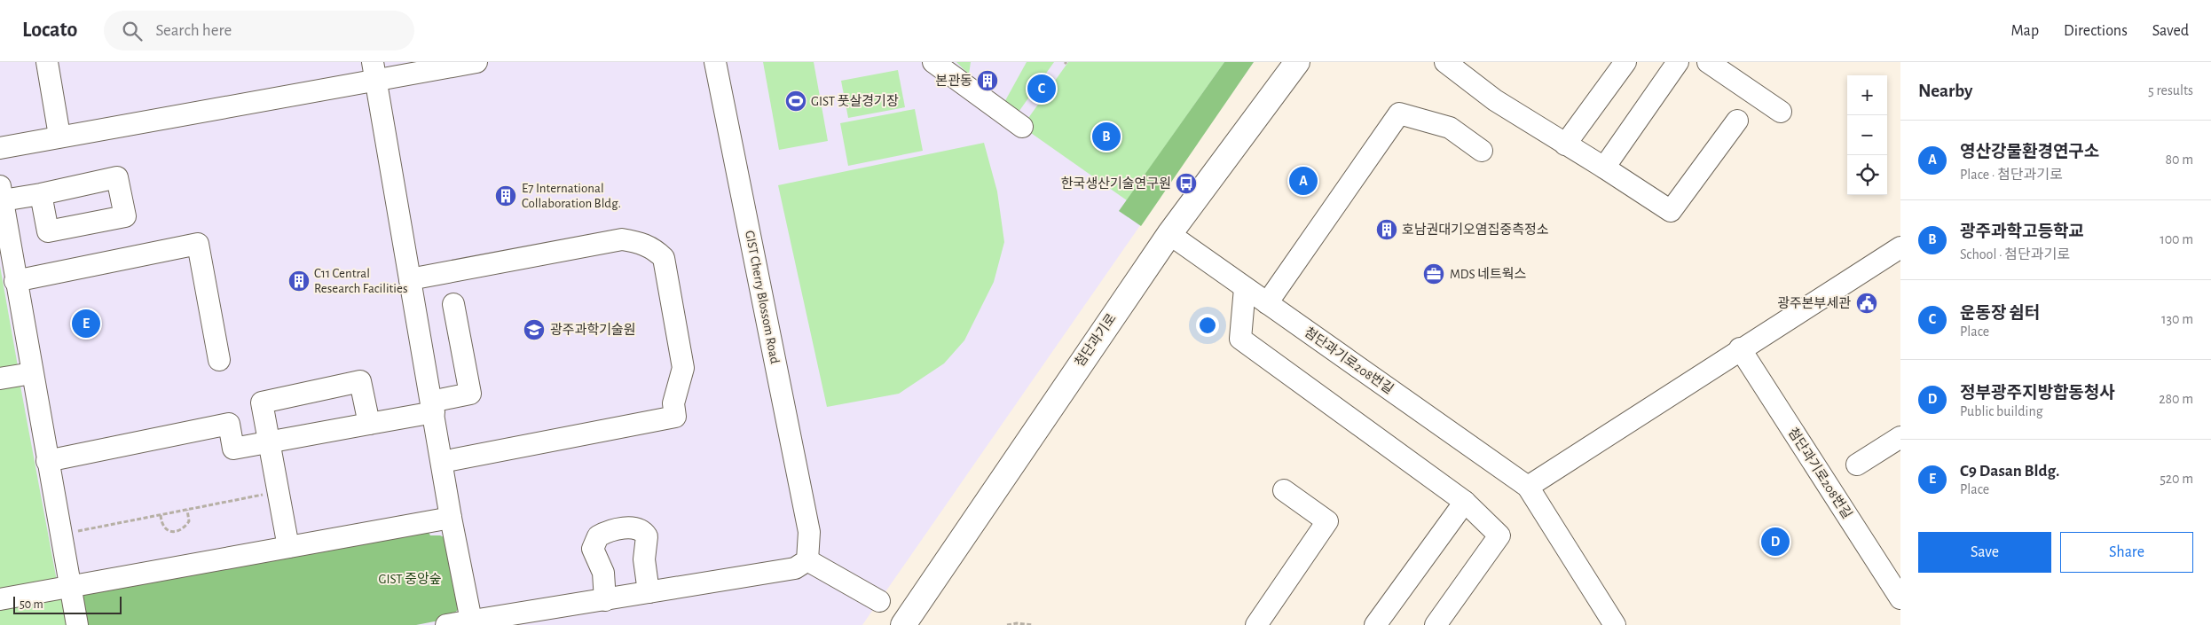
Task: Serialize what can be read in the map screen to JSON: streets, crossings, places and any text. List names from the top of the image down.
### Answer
{
  "streets": {
    "main road": ["첨단과기로"],
    "street": ["GIST Cherry Blossom Road", "첨단과기로208번길"]
  },
  "crossings": [
    ["첨단과기로", "첨단과기로208번길"]
  ],
  "parks": ["GIST 중앙숲"],
  "places": {
    "building": [
      "본관동",
      "E7 International Collaboration Bldg.",
      "호남권대기오염집중측정소",
      "C11 Central Research Facilities"
    ],
    "sports": ["GIST 풋살경기장"],
    "bus stop": ["한국생산기술연구원"],
    "office": ["MDS 네트웍스"],
    "public building": ["광주본부세관"],
    "school or university": ["광주과학기술원"]
  },
  "scale_bar": "50 m",
  "page": {
    "header": "Locato",
    "search": "Search here",
    "nav": ["Map", "Directions", "Saved"],
    "heading": ["Nearby", "5 results"],
    "pins": [
      "C",
      "B",
      "A",
      "E",
      "D"
    ],
    "map_buttons": ["+", "−"],
    "list": [
      {
        "mark": "A",
        "name": "영산강물환경연구소",
        "note": "Place · 첨단과기로",
        "value": "80 m"
      },
      {
        "mark": "B",
        "name": "광주과학고등학교",
        "note": "School · 첨단과기로",
        "value": "100 m"
      },
      {
        "mark": "C",
        "name": "운동장 쉼터",
        "note": "Place",
        "value": "130 m"
      },
      {
        "mark": "D",
        "name": "정부광주지방합동청사",
        "note": "Public building",
        "value": "280 m"
      },
      {
        "mark": "E",
        "name": "C9 Dasan Bldg.",
        "note": "Place",
        "value": "520 m"
      }
    ],
    "buttons": ["Save", "Share"],
    "scale": "50 m"
  }
}
